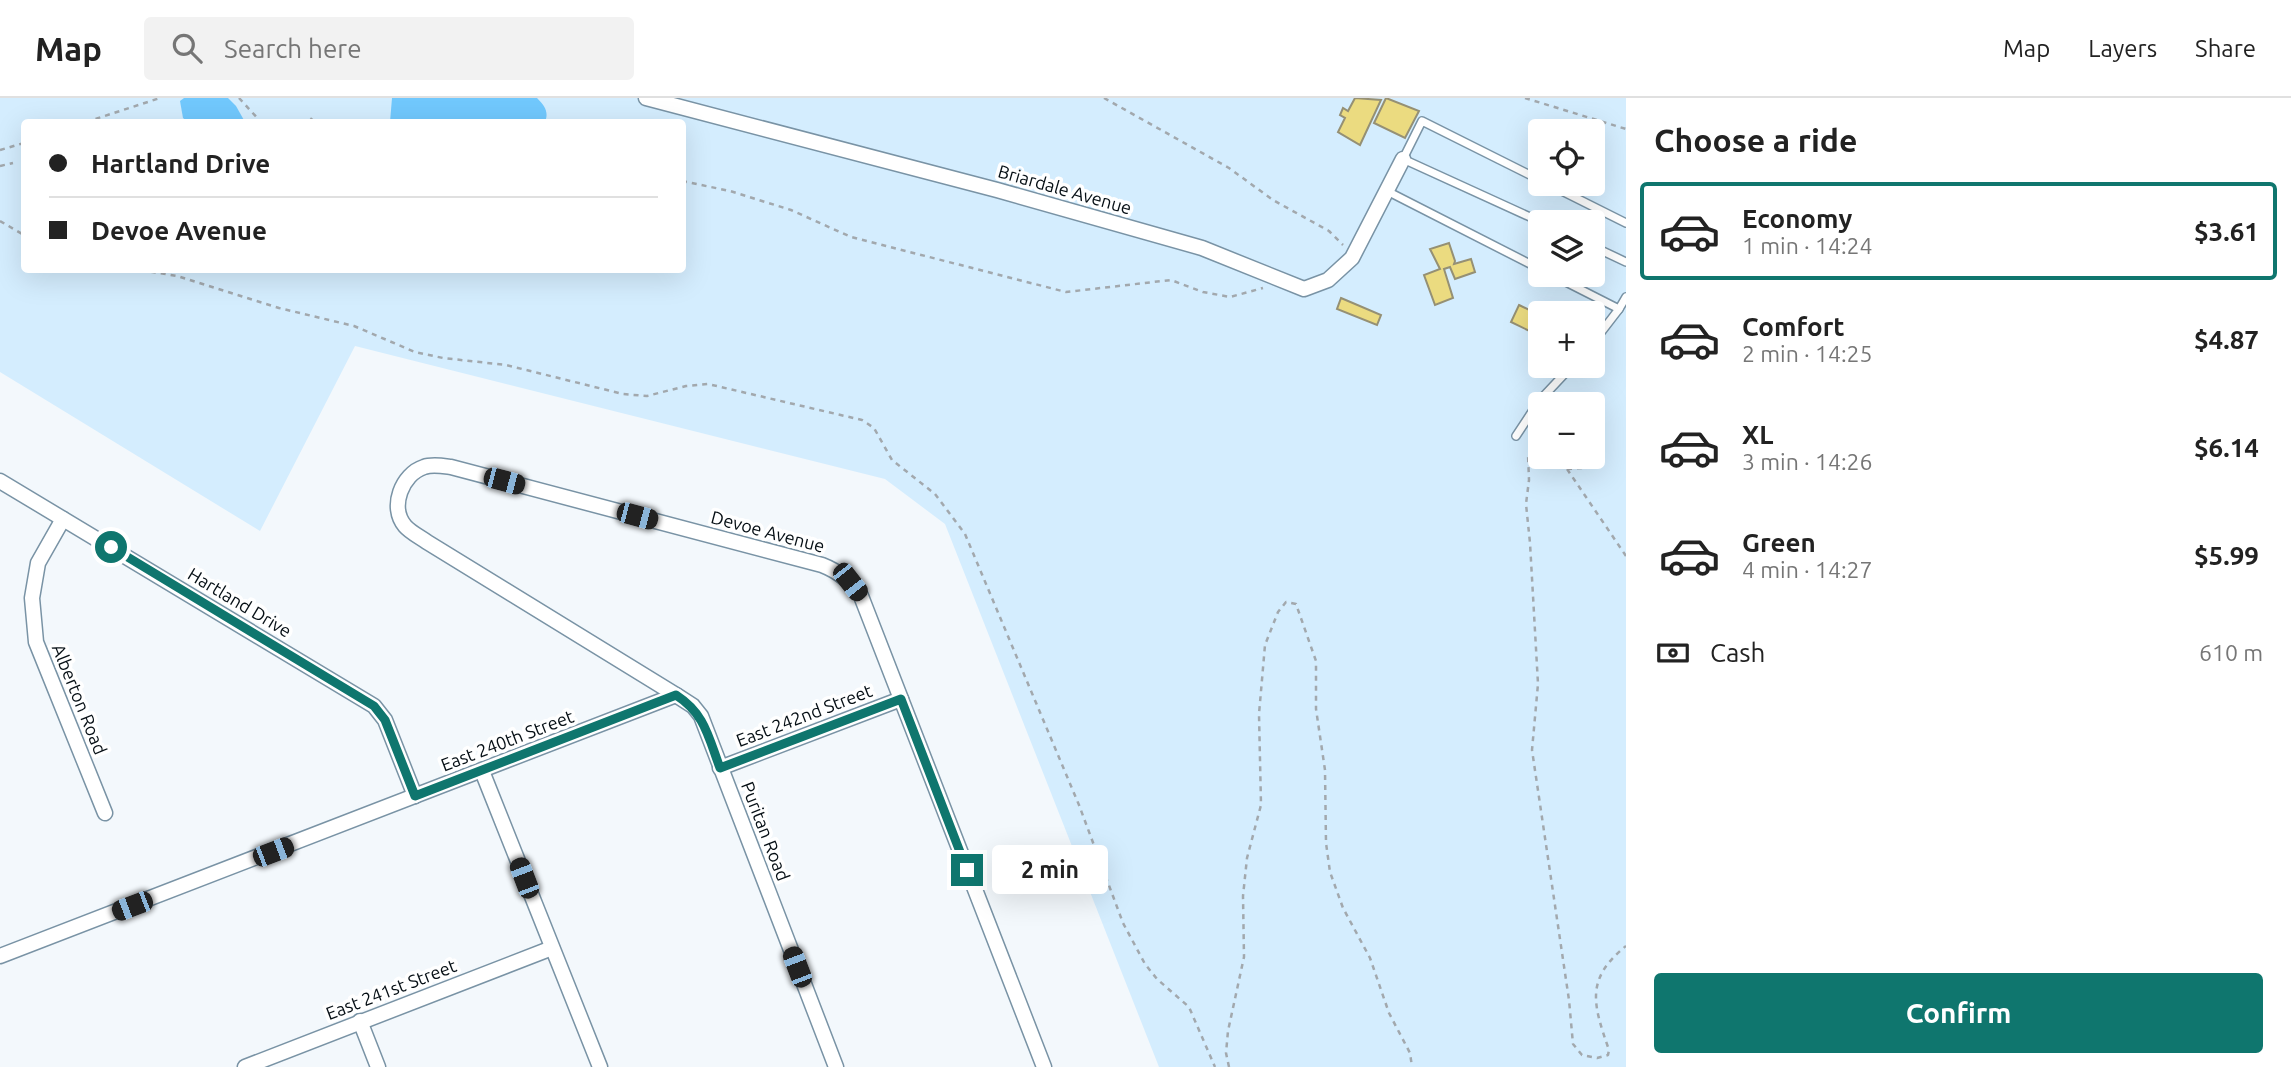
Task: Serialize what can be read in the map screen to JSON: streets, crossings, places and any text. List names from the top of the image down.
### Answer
{
  "streets": {
    "street": [
      "Briardale Avenue",
      "Devoe Avenue",
      "Hartland Drive",
      "Alberton Road",
      "East 242nd Street",
      "East 240th Street",
      "Puritan Road",
      "East 241st Street"
    ]
  },
  "crossings": [
    ["Devoe Avenue", "East 242nd Street"],
    ["Devoe Avenue", "Puritan Road"],
    ["Hartland Drive", "Alberton Road"],
    ["Hartland Drive", "East 240th Street"],
    ["East 242nd Street", "Puritan Road"],
    ["East 240th Street", "Puritan Road"]
  ],
  "page": {
    "header": "Map",
    "search": "Search here",
    "nav": ["Map", "Layers", "Share"],
    "heading": "Choose a ride",
    "map_buttons": ["+", "−"],
    "banner": ["Hartland Drive", "Devoe Avenue"],
    "list": [
      {
        "name": "Economy",
        "note": "1 min · 14:24",
        "value": "$3.61"
      },
      {
        "name": "Comfort",
        "note": "2 min · 14:25",
        "value": "$4.87"
      },
      {
        "name": "XL",
        "note": "3 min · 14:26",
        "value": "$6.14"
      },
      {
        "name": "Green",
        "note": "4 min · 14:27",
        "value": "$5.99"
      }
    ],
    "pay": ["Cash", "610 m"],
    "bubble": "2 min",
    "buttons": "Confirm"
  }
}
